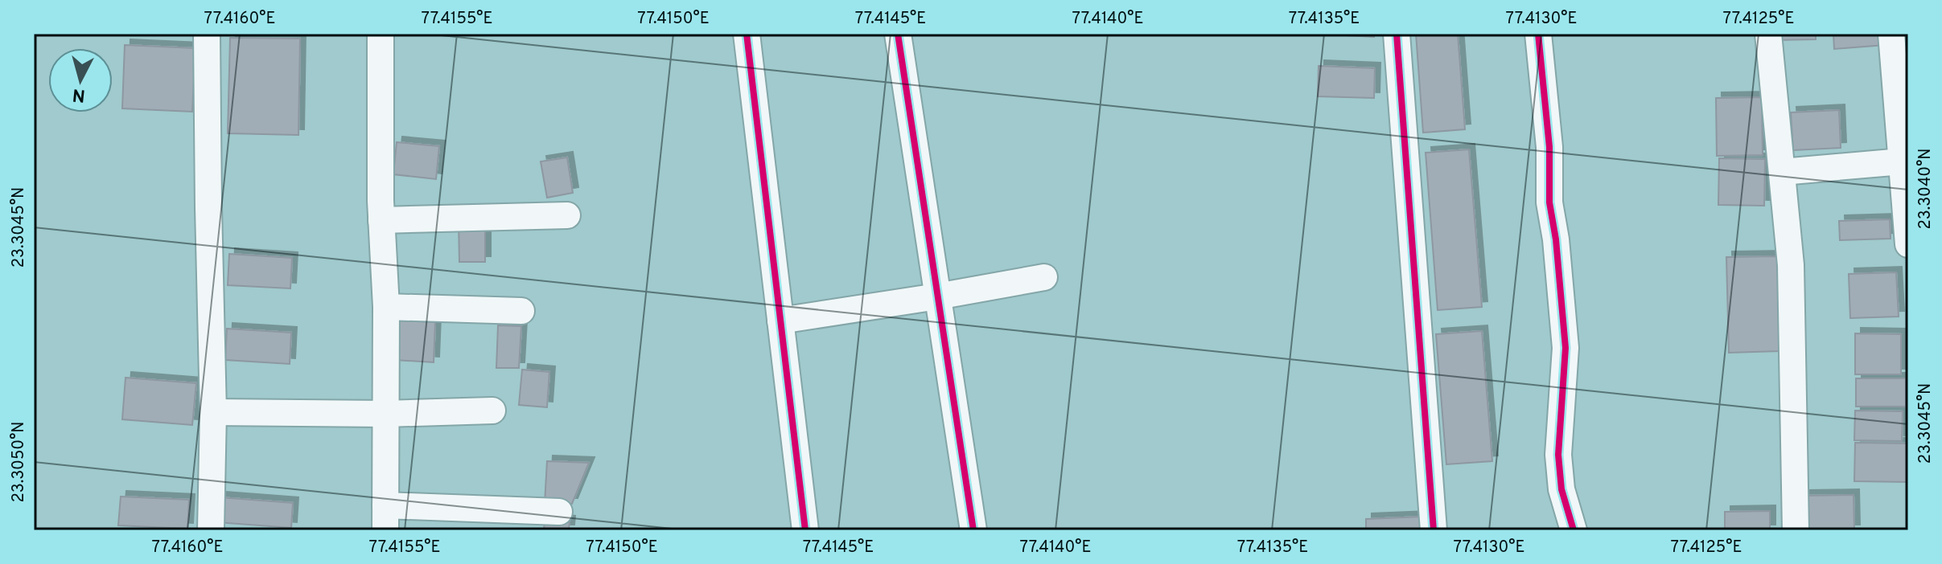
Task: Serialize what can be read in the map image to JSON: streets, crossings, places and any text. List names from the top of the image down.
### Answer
{
  "north": "bottom",
  "coordinates": [
    "77.4160°E",
    "77.4155°E",
    "77.4150°E",
    "77.4145°E",
    "77.4140°E",
    "77.4135°E",
    "77.4130°E",
    "77.4125°E",
    "23.3040°N",
    "23.3045°N",
    "23.3050°N"
  ]
}
